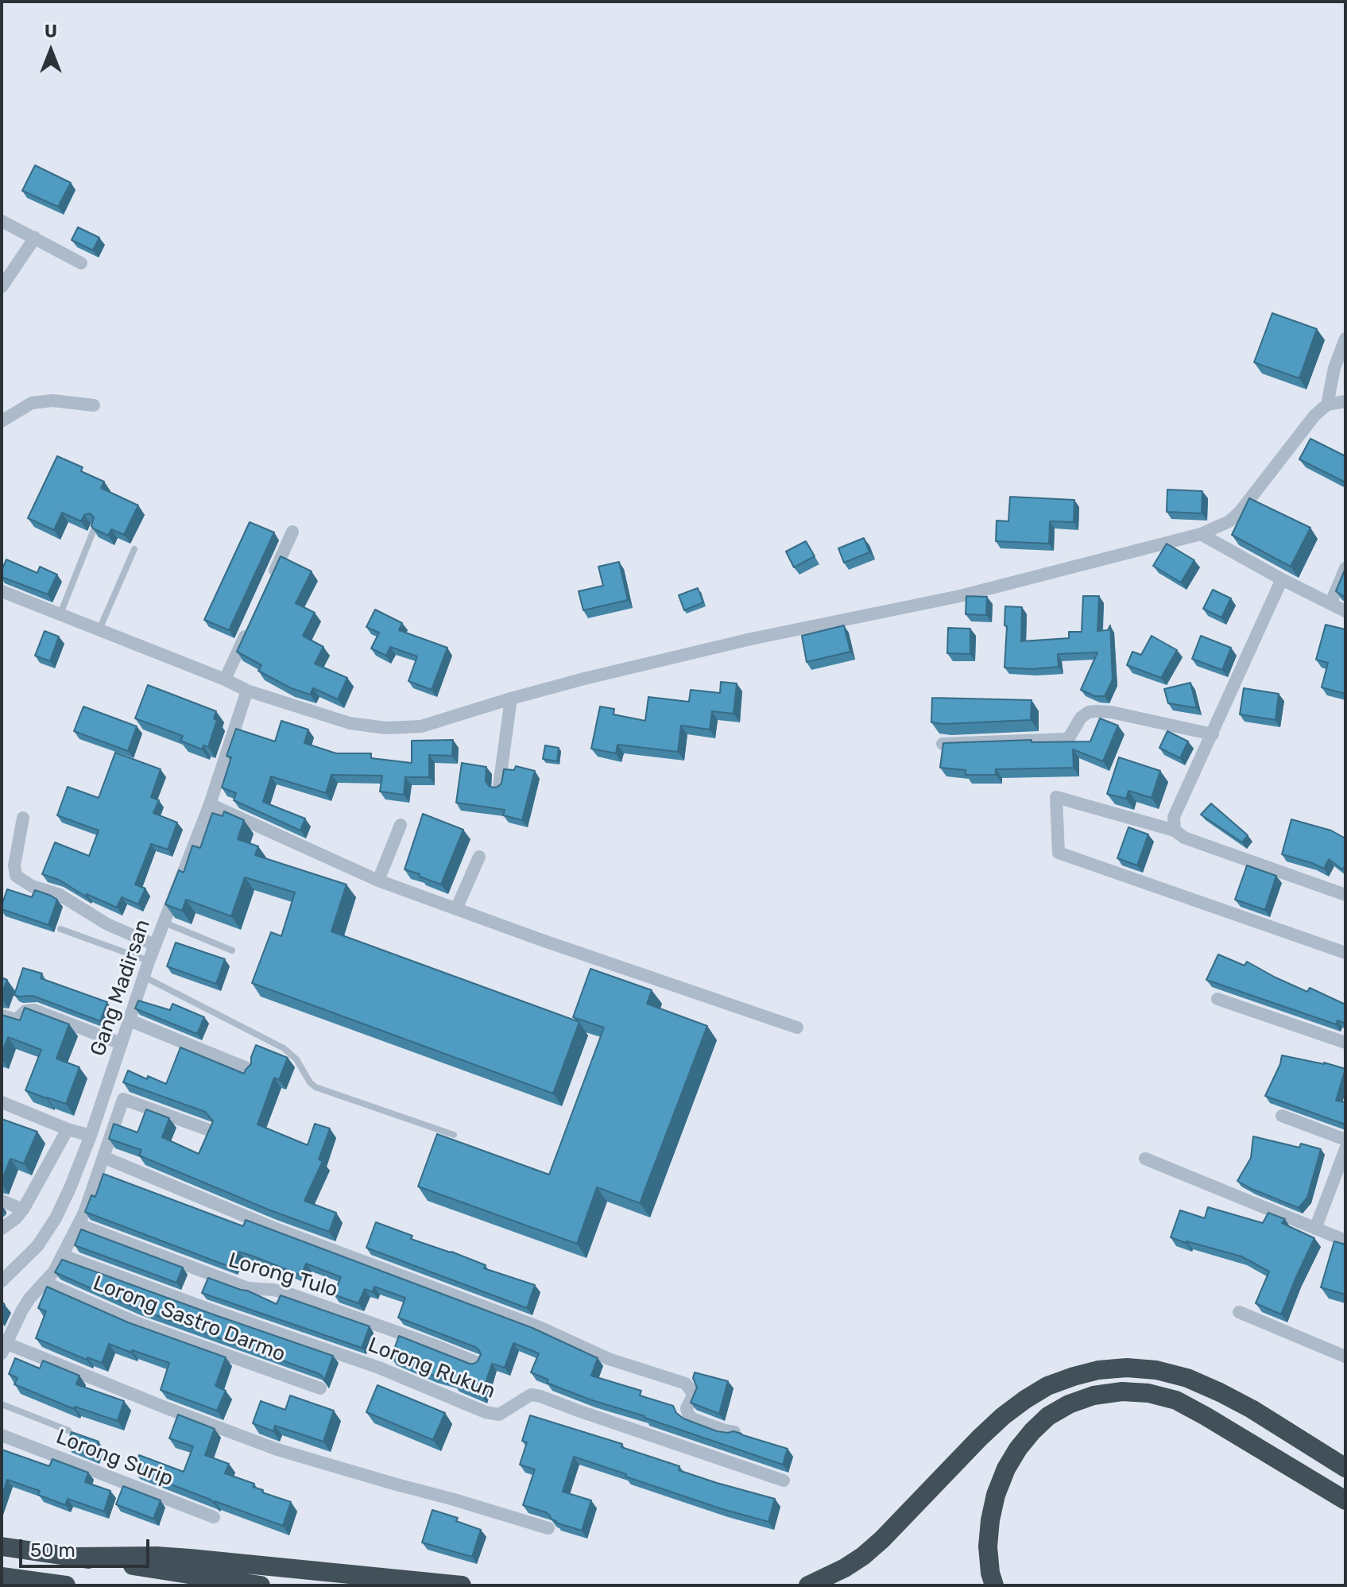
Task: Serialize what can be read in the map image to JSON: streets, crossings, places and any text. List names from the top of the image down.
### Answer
{
  "streets": {
    "street": [
      "Gang Madirsan",
      "Lorong Tulo",
      "Lorong Sastro Darmo",
      "Lorong Rukun",
      "Lorong Surip"
    ]
  },
  "scale_bar": "50 m",
  "north": "top"
}
